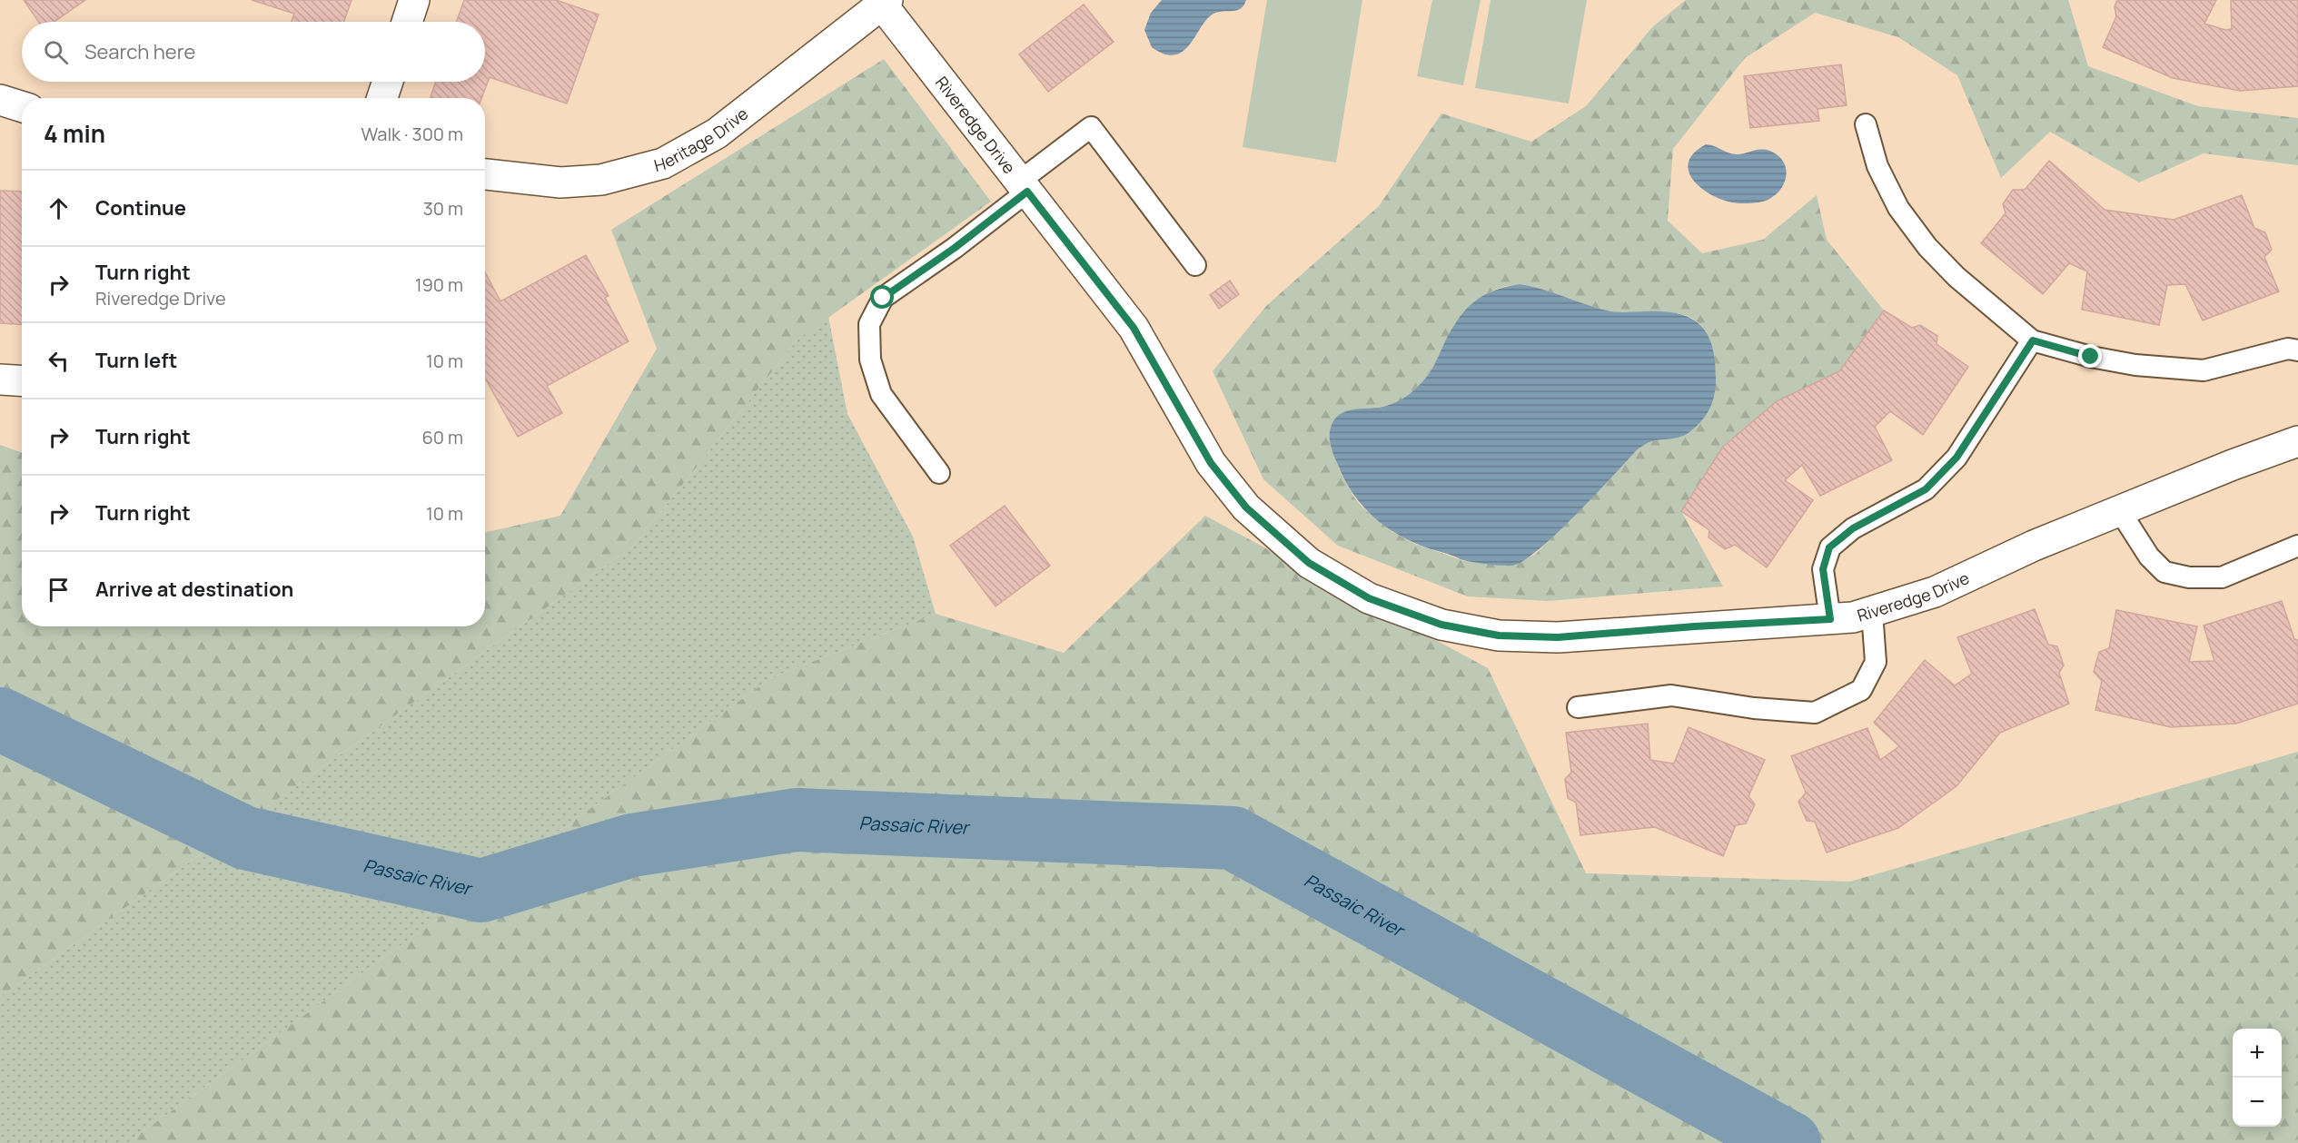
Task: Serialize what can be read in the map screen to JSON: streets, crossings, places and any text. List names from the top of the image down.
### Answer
{
  "streets": {
    "street": ["Riveredge Drive", "Heritage Drive"]
  },
  "crossings": [
    ["Riveredge Drive", "Heritage Drive"]
  ],
  "water": ["Passaic River"],
  "page": {
    "search": "Search here",
    "heading": ["4 min", "Walk · 300 m"],
    "list": [
      ["Continue", "30 m"],
      ["Turn right", "Riveredge Drive", "190 m"],
      ["Turn left", "10 m"],
      ["Turn right", "60 m"],
      ["Turn right", "10 m"],
      "Arrive at destination"
    ],
    "map_buttons": ["+", "−"]
  }
}
